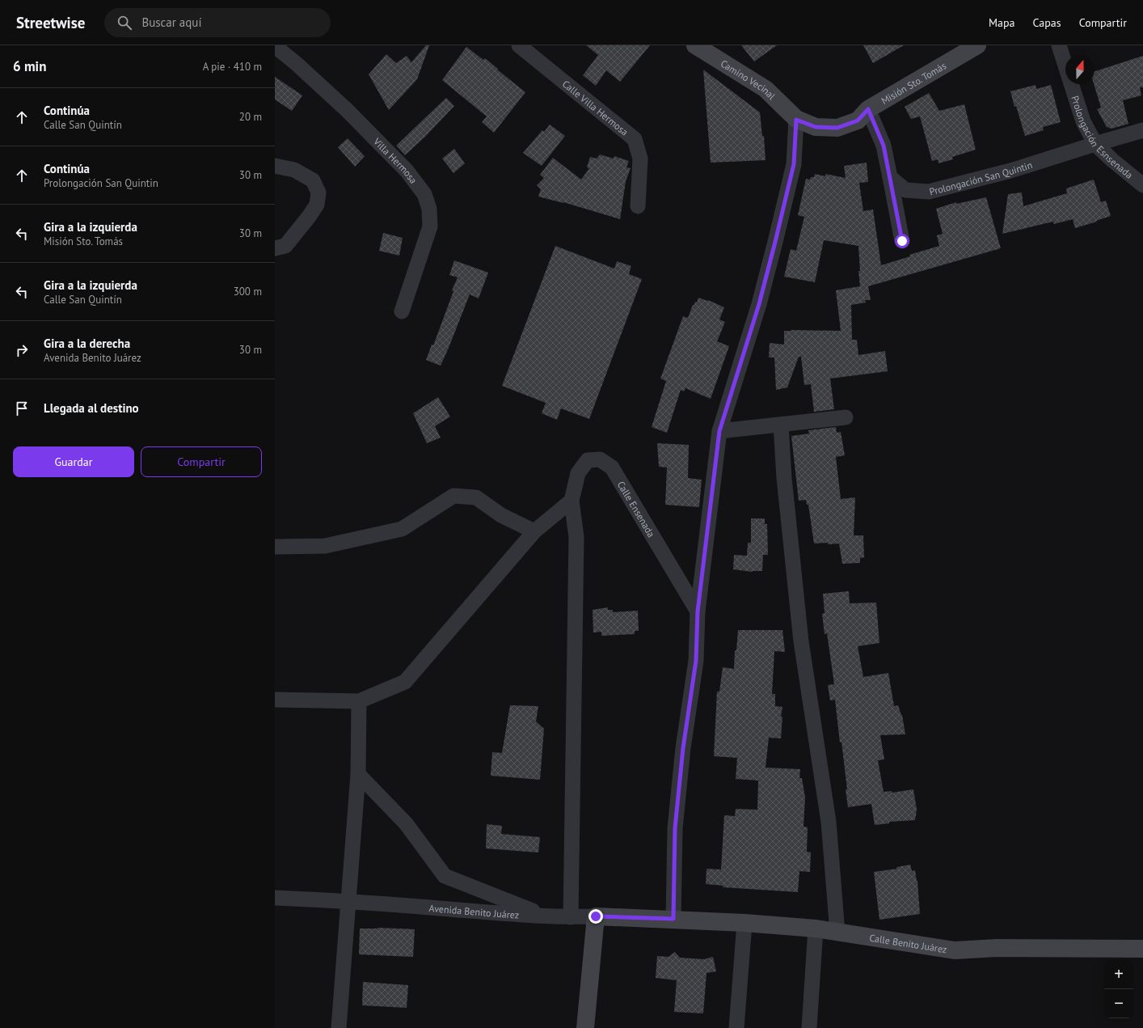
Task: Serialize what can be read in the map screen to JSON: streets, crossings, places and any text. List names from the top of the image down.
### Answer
{
  "streets": {
    "street": [
      "Camino Vecinal",
      "Misión Sto. Tomás",
      "Calle Villa Hermosa",
      "Prolongación Esnsenada",
      "Villa Hermosa",
      "Prolongación San Quintin",
      "Calle Ensenada",
      "Avenida Benito Juárez",
      "Calle Benito Juárez"
    ]
  },
  "crossings": [
    ["Camino Vecinal", "Misión Sto. Tomás"],
    ["Prolongación Esnsenada", "Prolongación San Quintin"],
    ["Avenida Benito Juárez", "Calle Benito Juárez"]
  ],
  "north": "top",
  "page": {
    "header": "Streetwise",
    "search": "Buscar aquí",
    "nav": ["Mapa", "Capas", "Compartir"],
    "heading": ["6 min", "A pie · 410 m"],
    "list": [
      ["Continúa", "Calle San Quintín", "20 m"],
      ["Continúa", "Prolongación San Quintin", "30 m"],
      ["Gira a la izquierda", "Misión Sto. Tomás", "30 m"],
      ["Gira a la izquierda", "Calle San Quintín", "300 m"],
      ["Gira a la derecha", "Avenida Benito Juárez", "30 m"],
      "Llegada al destino"
    ],
    "buttons": ["Guardar", "Compartir"],
    "map_buttons": ["+", "−"]
  }
}
